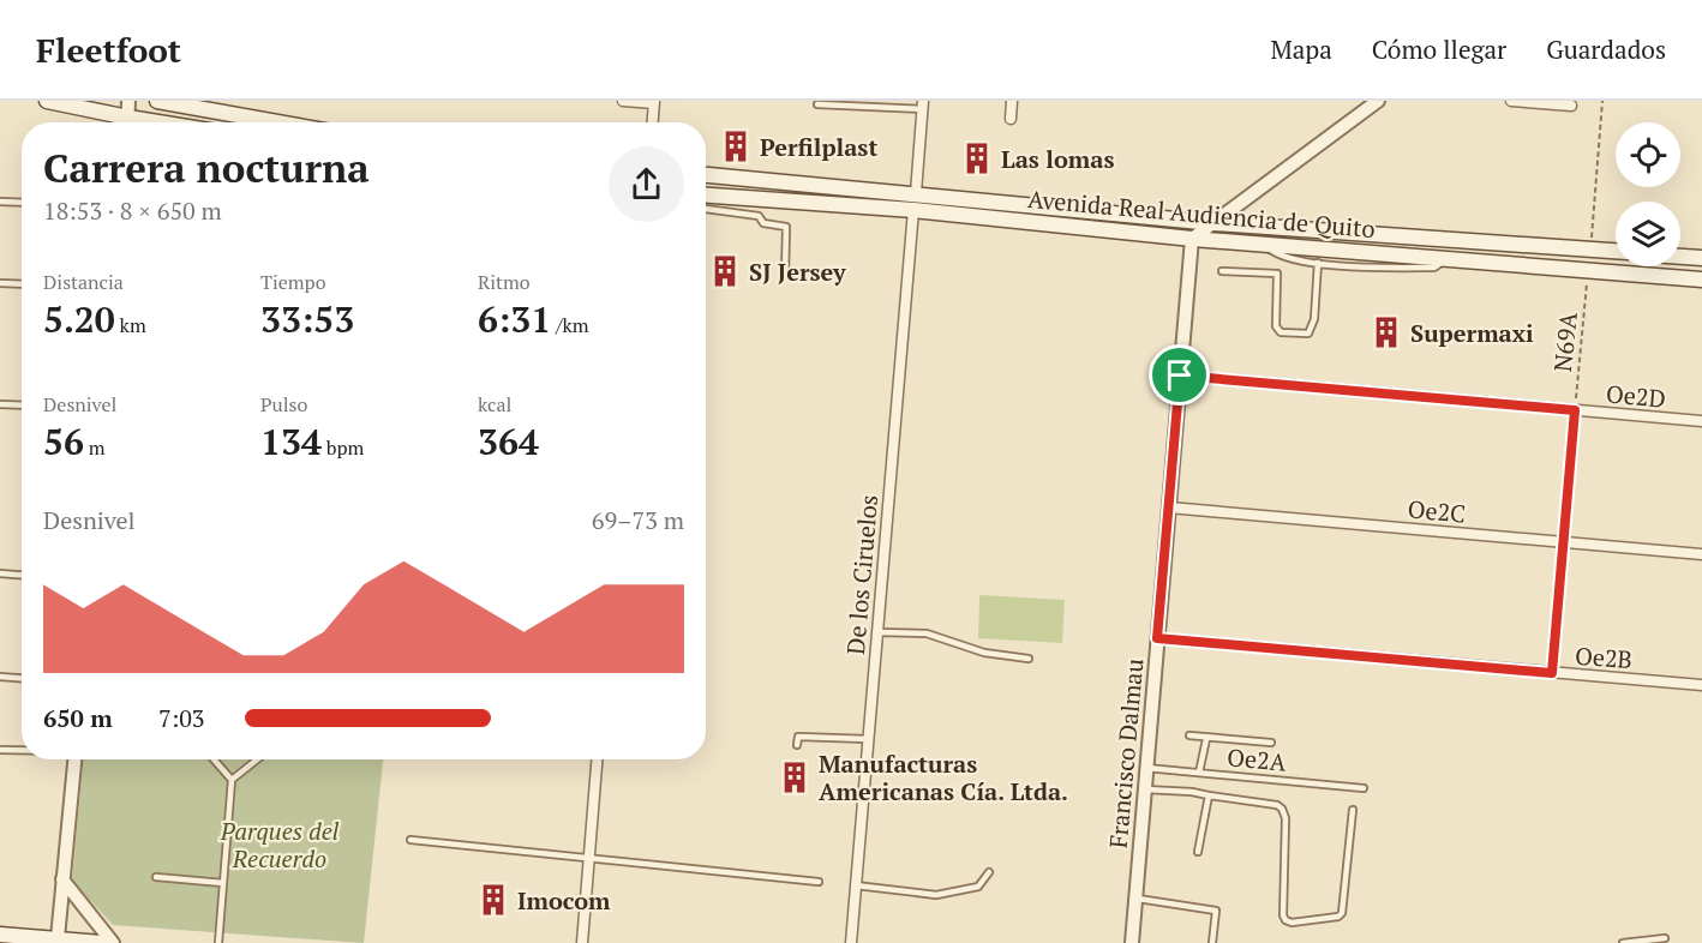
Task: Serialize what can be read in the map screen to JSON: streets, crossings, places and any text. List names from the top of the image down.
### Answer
{
  "streets": {
    "main road": ["Avenida Real Audiencia de Quito"],
    "street": [
      "Oe2D",
      "Oe2C",
      "De los Ciruelos",
      "Oe2B",
      "Francisco Dalmau"
    ],
    "lane": ["Oe2A"],
    "path": ["N69A"]
  },
  "crossings": [
    ["Avenida Real Audiencia de Quito", "N69A"],
    ["Avenida Real Audiencia de Quito", "De los Ciruelos"],
    ["Avenida Real Audiencia de Quito", "Francisco Dalmau"],
    ["N69A", "Oe2D"],
    ["N69A", "Oe2C"],
    ["N69A", "Oe2B"],
    ["Oe2D", "Francisco Dalmau"],
    ["Oe2C", "Francisco Dalmau"],
    ["Oe2B", "Francisco Dalmau"],
    ["Francisco Dalmau", "Oe2A"]
  ],
  "parks": ["Parques del Recuerdo"],
  "places": {
    "building": [
      "Perfilplast",
      "Las lomas",
      "SJ Jersey",
      "Supermaxi",
      "Manufacturas Americanas Cía. Ltda.",
      "Imocom"
    ]
  },
  "page": {
    "header": "Fleetfoot",
    "nav": ["Mapa", "Cómo llegar", "Guardados"],
    "heading": ["Carrera nocturna", "18:53 · 8 × 650 m"],
    "stats": [
      ["Distancia", "5.20 km"],
      ["Tiempo", "33:53"],
      ["Ritmo", "6:31 /km"],
      ["Desnivel", "56 m"],
      ["Pulso", "134 bpm"],
      ["kcal", "364"]
    ],
    "chart": ["Desnivel", "69–73 m"],
    "list": [
      {
        "name": "650 m",
        "note": "7:03"
      }
    ]
  }
}
